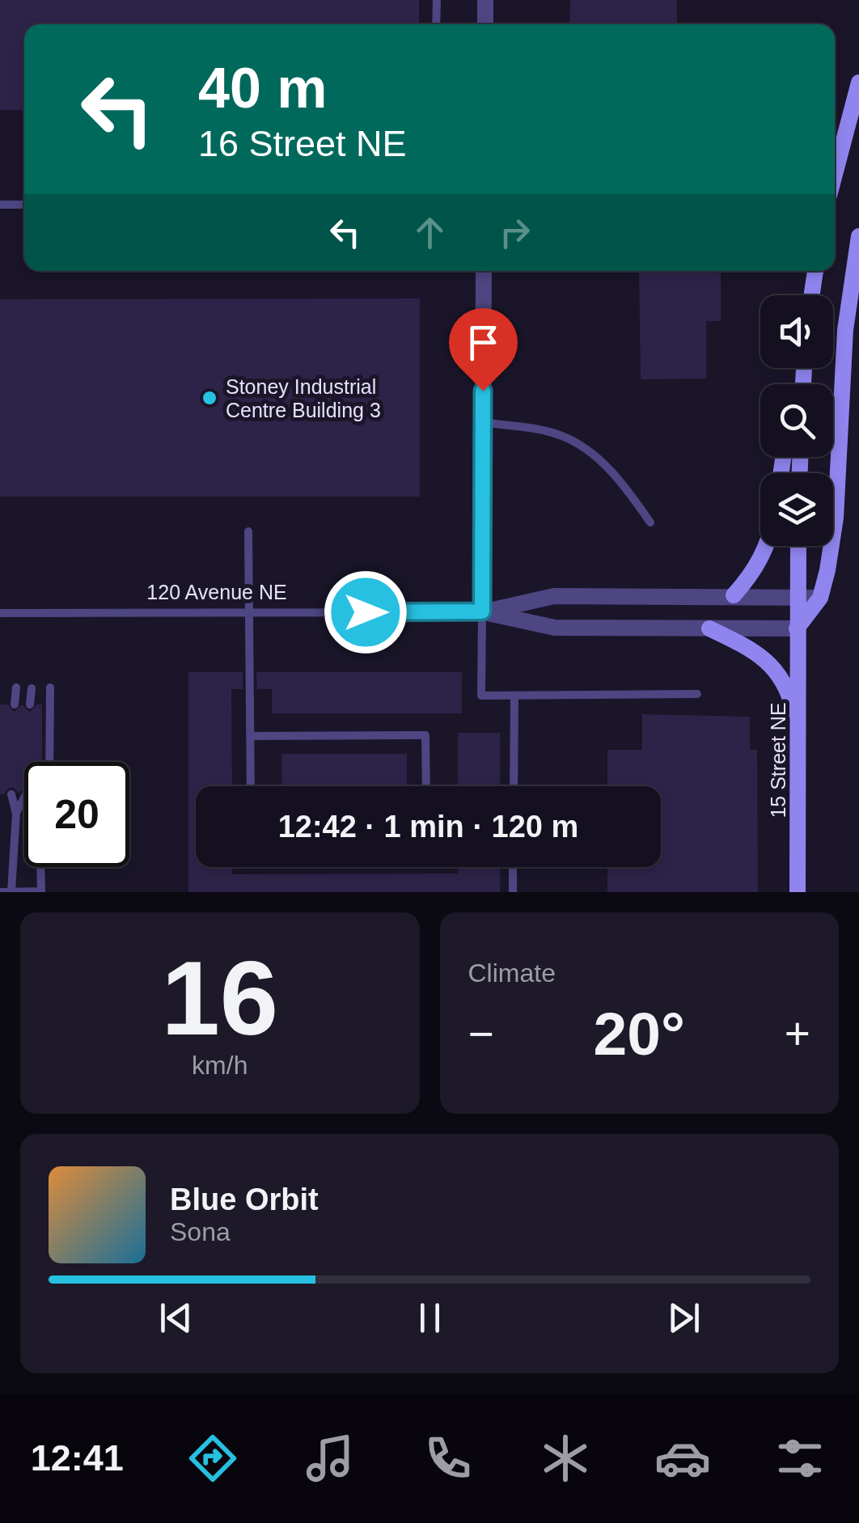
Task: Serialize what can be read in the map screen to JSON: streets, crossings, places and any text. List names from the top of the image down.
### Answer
{
  "streets": {
    "street": ["120 Avenue NE", "15 Street NE"]
  },
  "crossings": [
    ["120 Avenue NE", "15 Street NE"]
  ],
  "places": ["Stoney Industrial Centre Building 3"],
  "page": {
    "turn": ["40 m", "16 Street NE"],
    "limit": "20",
    "trip": "12:42 · 1 min · 120 m",
    "tile": [
      ["16", "km/h"],
      "Climate"
    ],
    "heat": ["−", "20°", "+"],
    "song": ["Blue Orbit", "Sona"],
    "tabs": "12:41"
  }
}
